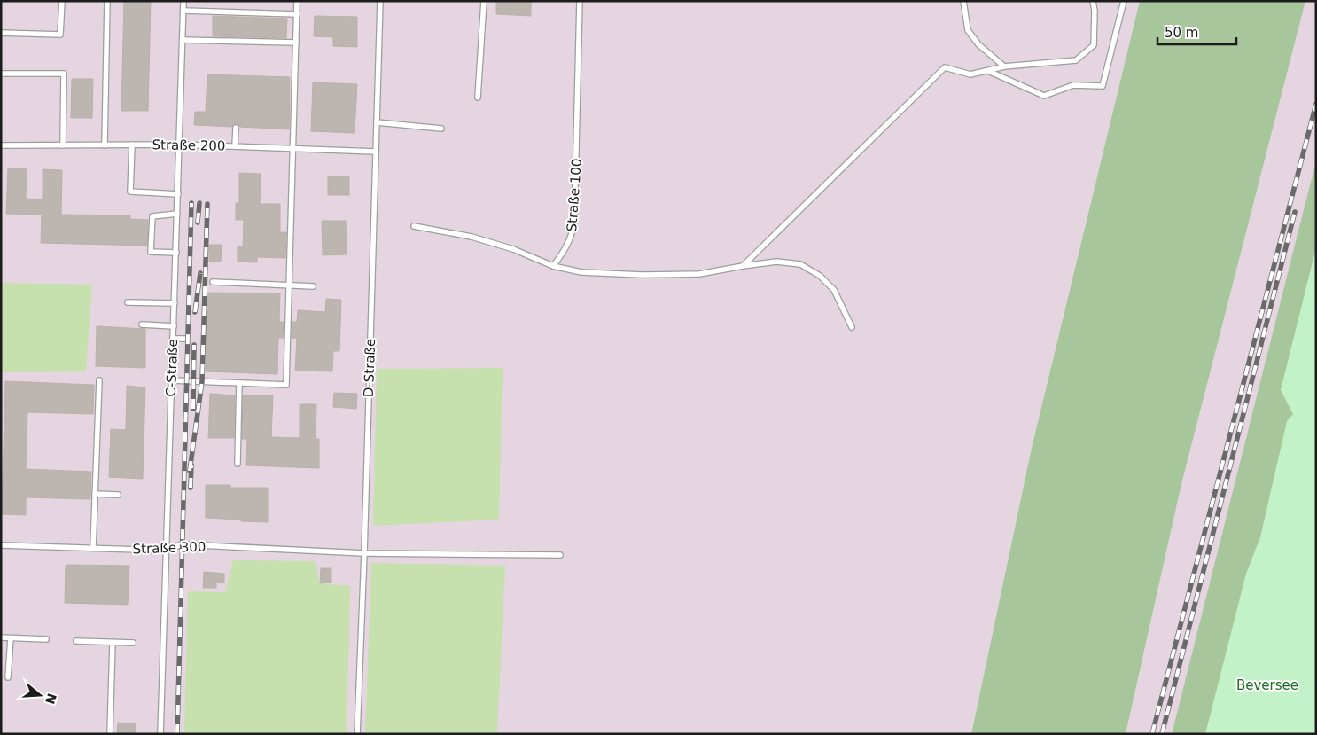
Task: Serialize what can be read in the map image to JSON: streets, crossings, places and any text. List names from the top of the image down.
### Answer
{
  "streets": {
    "lane": [
      "Straße 200",
      "Straße 100",
      "C-Straße",
      "D-Straße",
      "Straße 300"
    ]
  },
  "crossings": [
    ["Straße 200", "C-Straße"],
    ["Straße 200", "D-Straße"],
    ["C-Straße", "Straße 300"],
    ["D-Straße", "Straße 300"]
  ],
  "parks": ["Beversee"],
  "scale_bar": "50 m",
  "north": "right"
}
